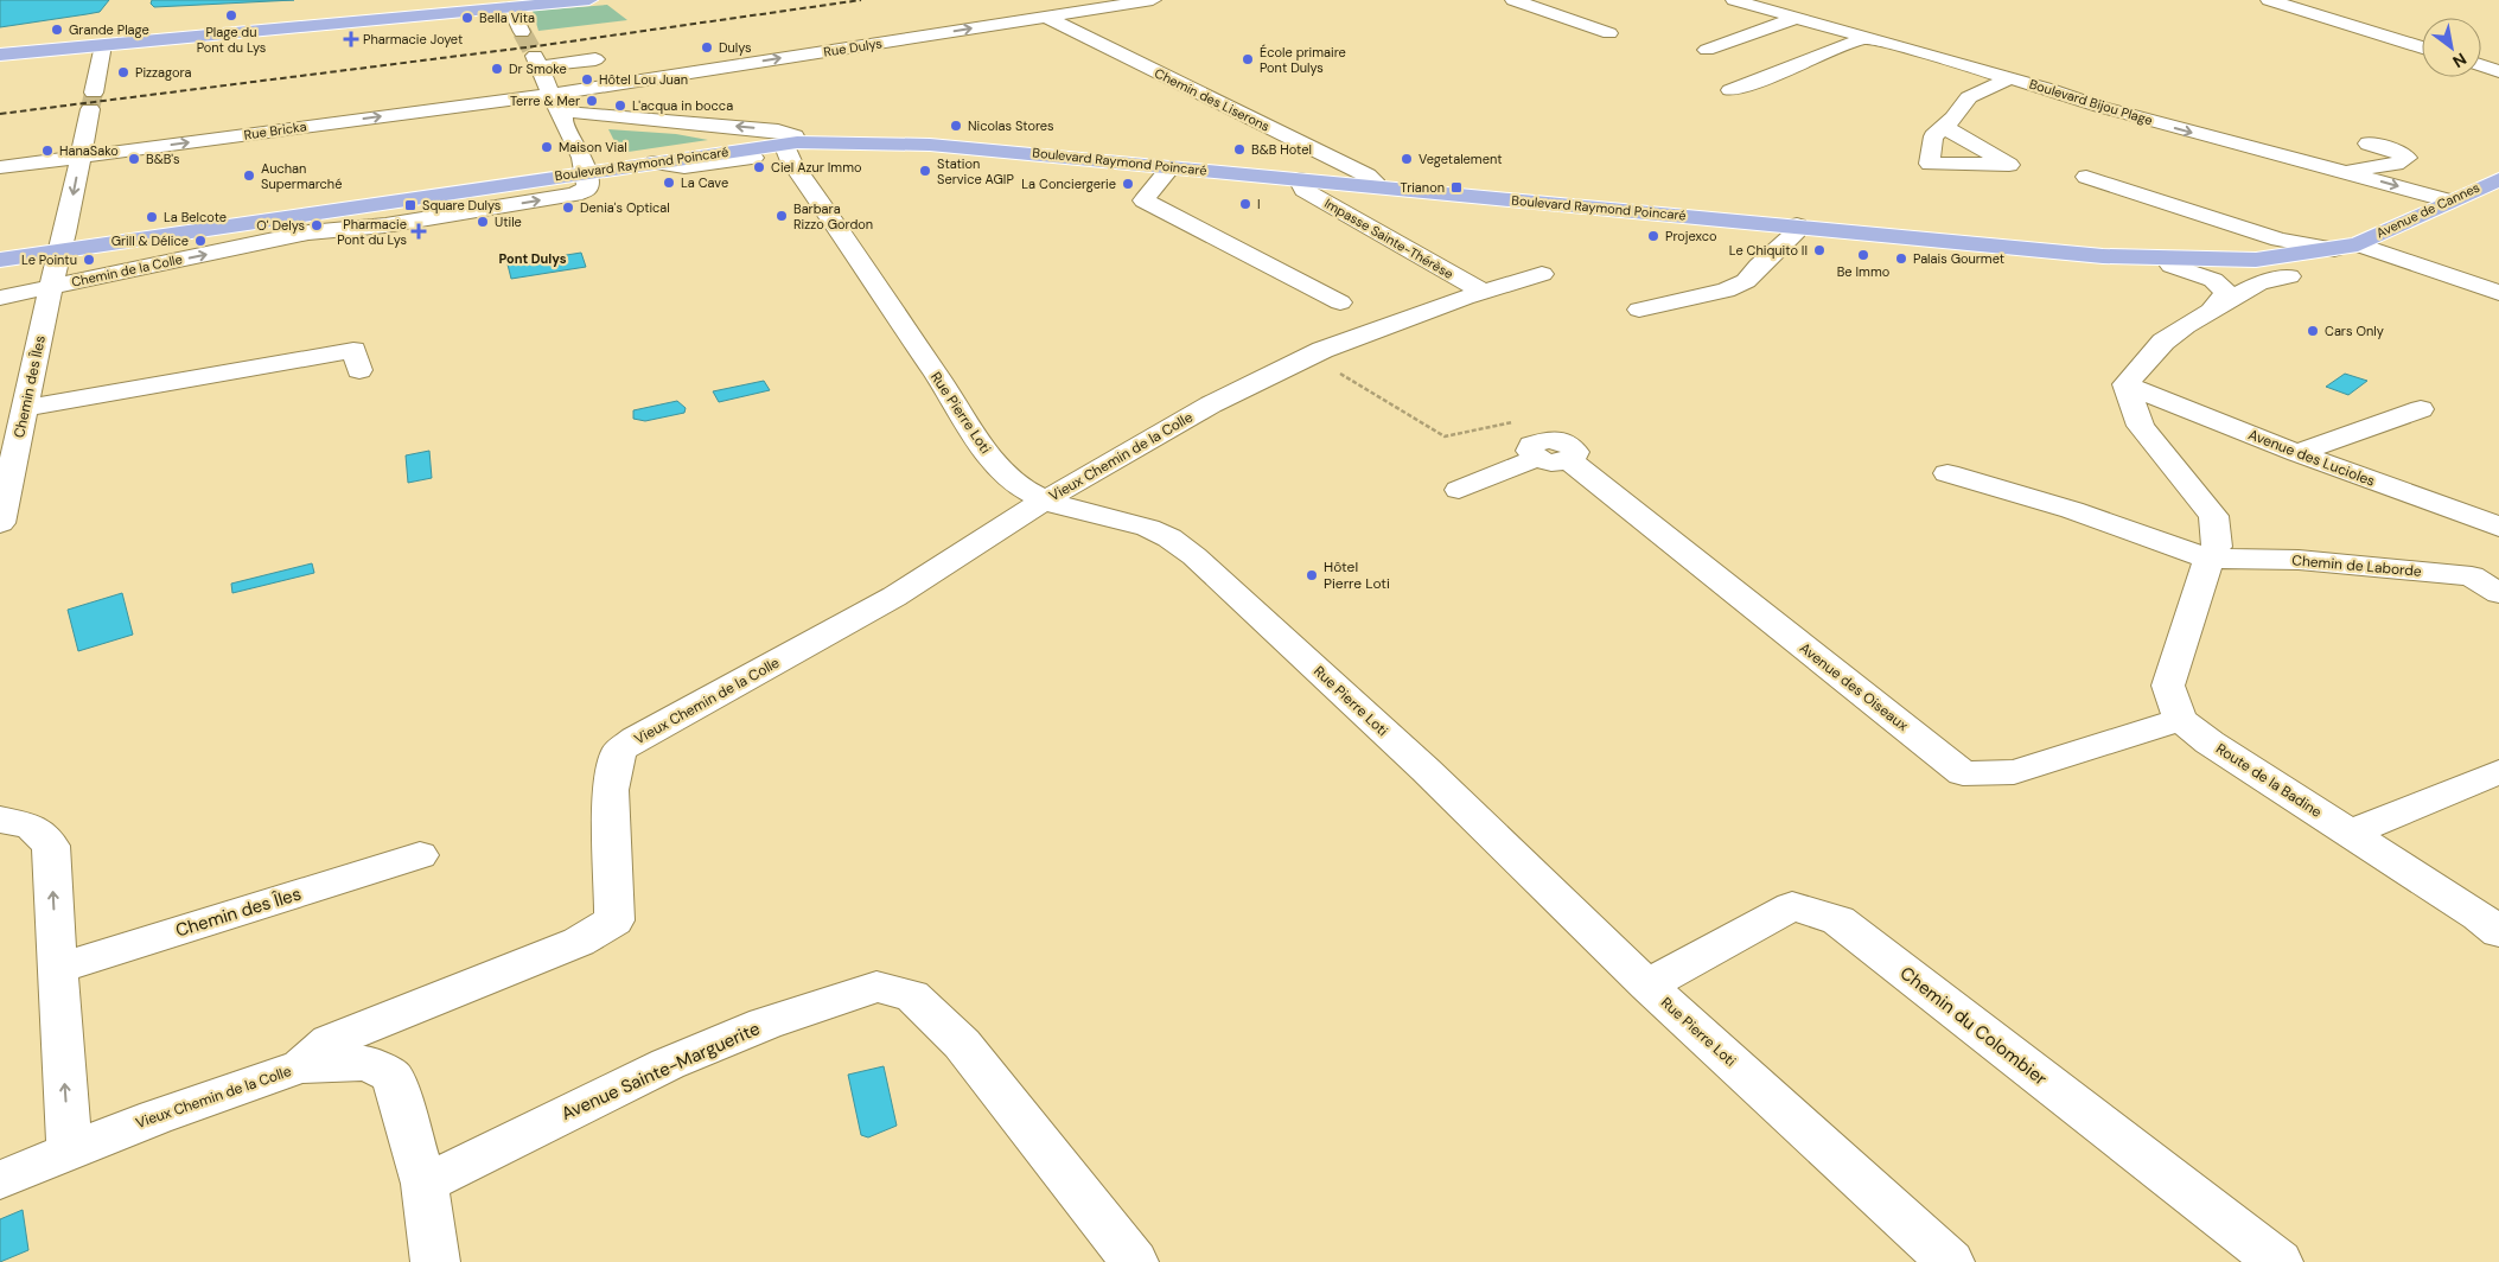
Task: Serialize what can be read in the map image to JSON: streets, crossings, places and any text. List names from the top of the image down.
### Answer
{
  "streets": {
    "main road": ["Boulevard Raymond Poincaré", "Avenue de Cannes"],
    "street": [
      "Rue Dulys",
      "Chemin des Liserons",
      "Boulevard Bijou Plage",
      "Rue Bricka",
      "Impasse Sainte-Thérèse",
      "Chemin de la Colle",
      "Chemin des Îles",
      "Rue Pierre Loti",
      "Vieux Chemin de la Colle",
      "Avenue des Lucioles",
      "Chemin de Laborde",
      "Avenue des Oiseaux",
      "Route de la Badine",
      "Chemin du Colombier",
      "Avenue Sainte-Marguerite"
    ]
  },
  "crossings": [
    ["Rue Dulys", "Chemin des Liserons"],
    ["Rue Dulys", "Rue Bricka"],
    ["Chemin des Liserons", "Boulevard Raymond Poincaré"],
    ["Boulevard Bijou Plage", "Avenue de Cannes"],
    ["Rue Bricka", "Chemin des Îles"],
    ["Boulevard Raymond Poincaré", "Avenue de Cannes"],
    ["Boulevard Raymond Poincaré", "Impasse Sainte-Thérèse"],
    ["Boulevard Raymond Poincaré", "Chemin de la Colle"],
    ["Boulevard Raymond Poincaré", "Chemin des Îles"],
    ["Boulevard Raymond Poincaré", "Rue Pierre Loti"],
    ["Impasse Sainte-Thérèse", "Vieux Chemin de la Colle"],
    ["Chemin de la Colle", "Chemin des Îles"],
    ["Rue Pierre Loti", "Vieux Chemin de la Colle"],
    ["Rue Pierre Loti", "Chemin du Colombier"],
    ["Avenue des Oiseaux", "Route de la Badine"]
  ],
  "one_way": ["Rue Dulys"],
  "districts": ["Pont Dulys"],
  "places": {
    "other": [
      "Plage du Pont du Lys",
      "Bella Vita",
      "Grande Plage",
      "Dulys",
      "École primaire Pont Dulys",
      "Dr Smoke",
      "Pizzagora",
      "Hôtel Lou Juan",
      "Terre & Mer",
      "L'acqua in bocca",
      "Nicolas Stores",
      "Maison Vial",
      "B&B Hotel",
      "HanaSako",
      "B&B's",
      "Vegetalement",
      "Ciel Azur Immo",
      "Station Service AGIP",
      "Auchan Supermarché",
      "La Cave",
      "La Conciergerie",
      "I",
      "Denia's Optical",
      "Barbara Rizzo Gordon",
      "La Belcote",
      "Utile",
      "O' Delys",
      "Projexco",
      "Grill & Délice",
      "Le Chiquito II",
      "Be Immo",
      "Palais Gourmet",
      "Le Pointu",
      "Cars Only",
      "Hôtel Pierre Loti"
    ],
    "health": ["Pharmacie Joyet", "Pharmacie Pont du Lys"],
    "transit": ["Trianon", "Square Dulys"]
  },
  "north": "bottom right"
}
